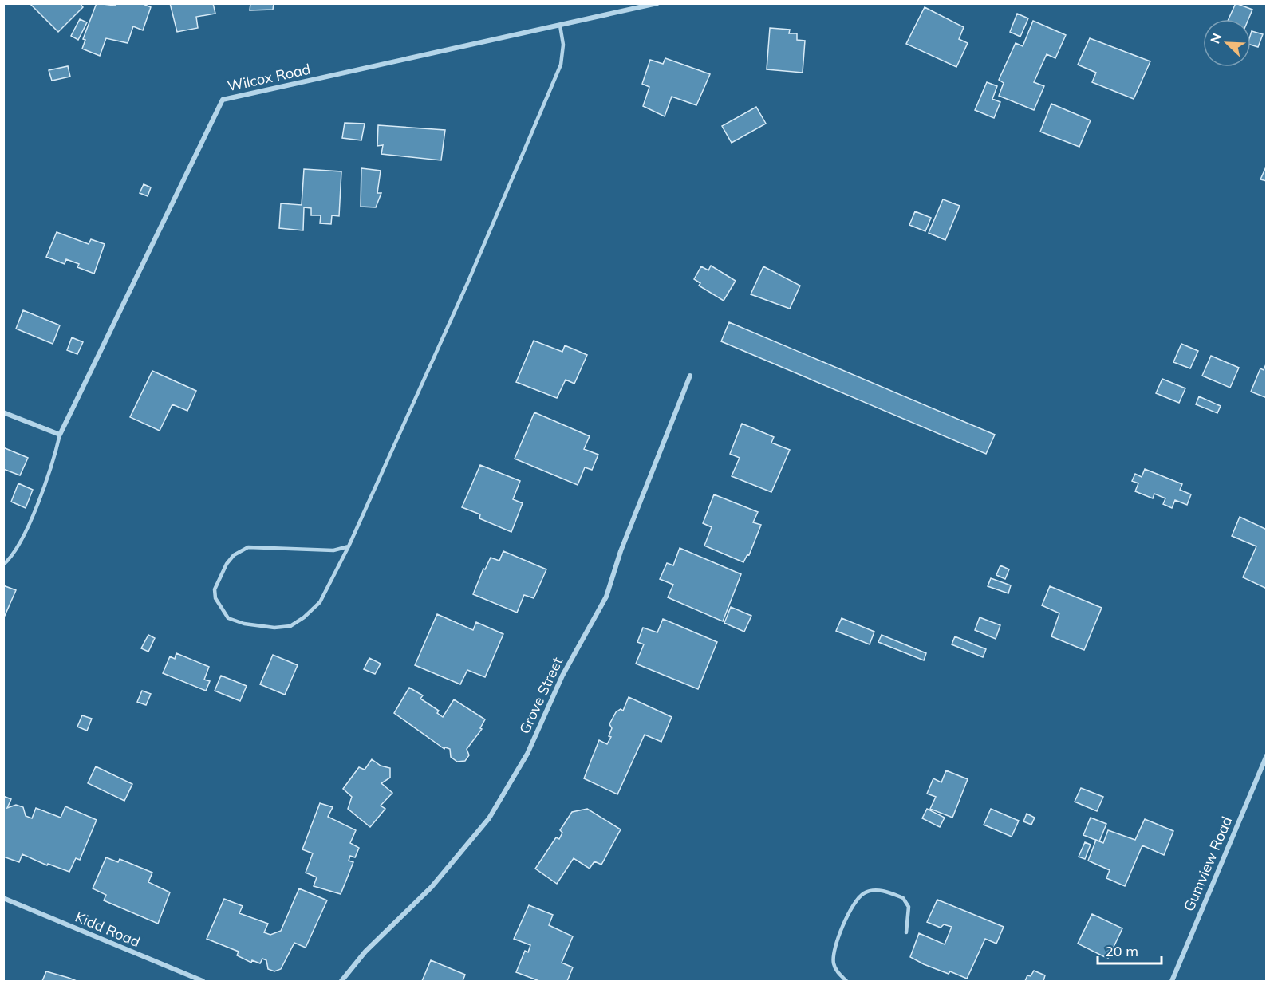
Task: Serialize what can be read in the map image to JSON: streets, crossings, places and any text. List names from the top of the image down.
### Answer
{
  "streets": {
    "street": [
      "Wilcox Road",
      "Grove Street",
      "Gumview Road",
      "Kidd Road"
    ]
  },
  "scale_bar": "20 m",
  "north": "top left"
}
